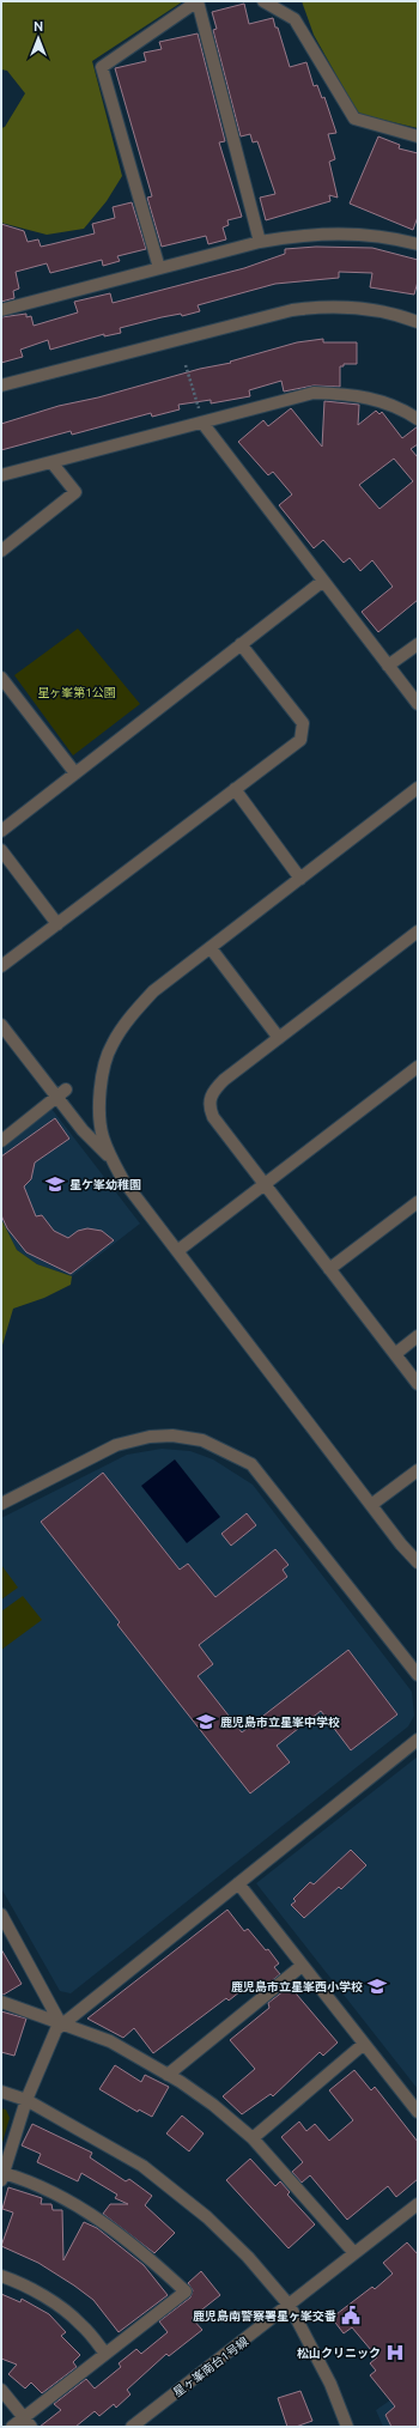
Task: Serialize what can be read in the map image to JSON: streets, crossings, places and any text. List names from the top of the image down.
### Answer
{
  "streets": {
    "street": ["星ヶ峯南台1号線"]
  },
  "parks": ["星ヶ峯第1公園"],
  "places": {
    "school or university": ["星ケ峯幼稚園", "鹿児島市立星峯中学校", "鹿児島市立星峯西小学校"],
    "public building": ["鹿児島南警察署星ヶ峯交番"],
    "hospital": ["松山クリニック"]
  },
  "north": "top"
}
